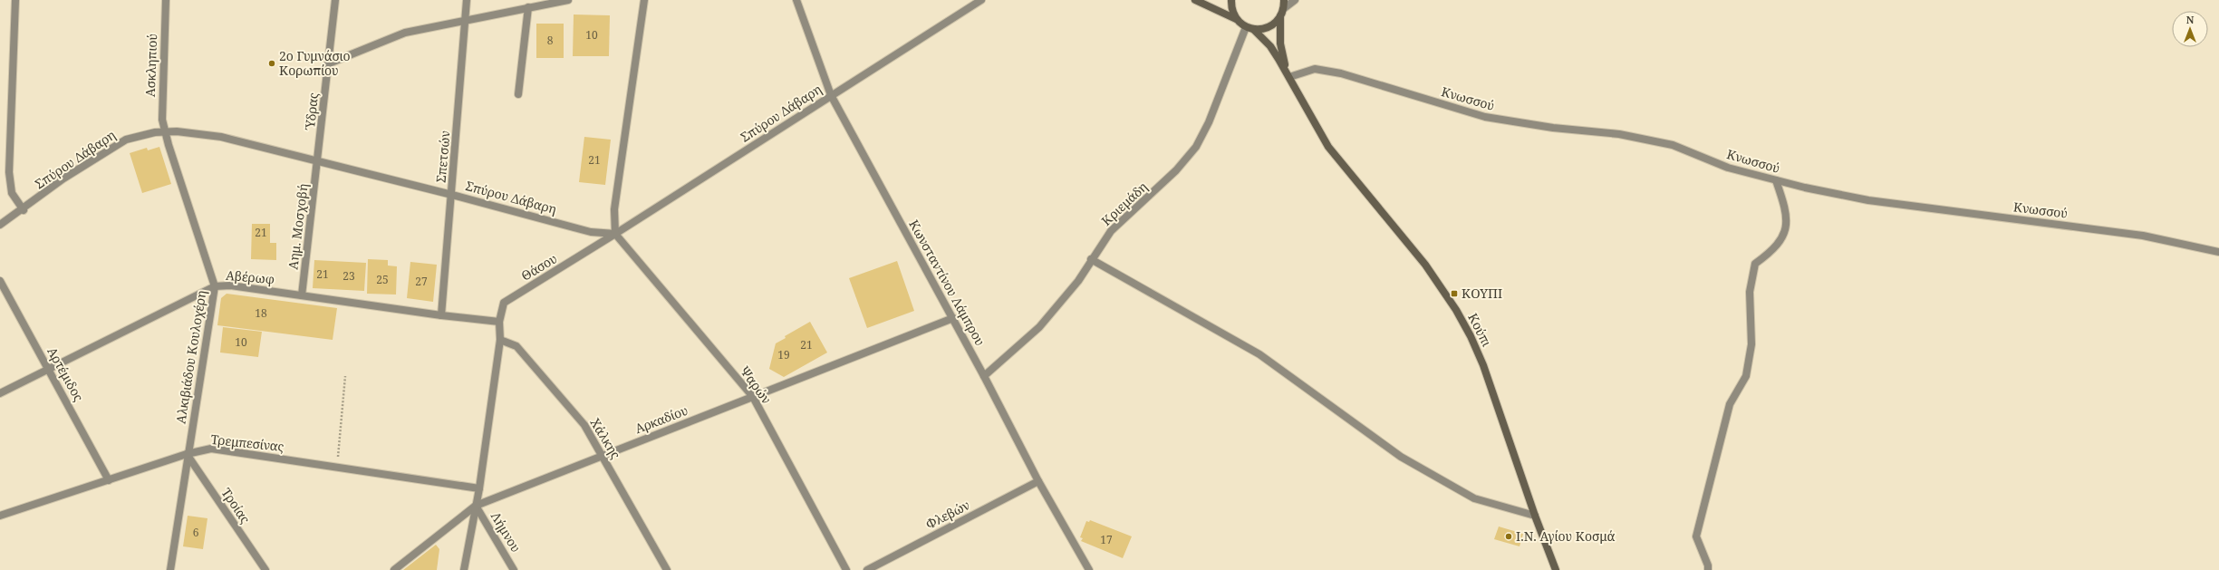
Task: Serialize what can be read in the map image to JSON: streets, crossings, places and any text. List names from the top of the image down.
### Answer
{
  "streets": {
    "main road": ["Κούπι"],
    "street": [
      "Ασκληπιού",
      "Κνωσσού",
      "Ύδρας",
      "Σπύρου Δάβαρη",
      "Σπετσών",
      "Κριεμάδη",
      "Αημ. Μοσχοβή",
      "Θάσου",
      "Αβέρωφ",
      "Κωνσταντίνου Λάμπρου",
      "Αλκιβιάδου Κουλοχέρη",
      "Αρτέμιδος",
      "Ψαρών",
      "Αρκαδίου",
      "Χάλκης",
      "Τρεμπεσίνας",
      "Τροίας",
      "Φλεβών",
      "Λήμνου"
    ]
  },
  "crossings": [
    ["Ασκληπιού", "Σπύρου Δάβαρη"],
    ["Ασκληπιού", "Αλκιβιάδου Κουλοχέρη"],
    ["Κνωσσού", "Κούπι"],
    ["Ύδρας", "Σπύρου Δάβαρη"],
    ["Ύδρας", "Αημ. Μοσχοβή"],
    ["Σπύρου Δάβαρη", "Σπετσών"],
    ["Σπύρου Δάβαρη", "Αημ. Μοσχοβή"],
    ["Σπύρου Δάβαρη", "Θάσου"],
    ["Σπύρου Δάβαρη", "Κωνσταντίνου Λάμπρου"],
    ["Σπύρου Δάβαρη", "Αλκιβιάδου Κουλοχέρη"],
    ["Σπύρου Δάβαρη", "Ψαρών"],
    ["Σπετσών", "Αβέρωφ"],
    ["Κριεμάδη", "Κωνσταντίνου Λάμπρου"],
    ["Αημ. Μοσχοβή", "Αβέρωφ"],
    ["Θάσου", "Αβέρωφ"],
    ["Θάσου", "Ψαρών"],
    ["Θάσου", "Αρκαδίου"],
    ["Θάσου", "Χάλκης"],
    ["Θάσου", "Τρεμπεσίνας"],
    ["Θάσου", "Λήμνου"],
    ["Αβέρωφ", "Αλκιβιάδου Κουλοχέρη"],
    ["Αβέρωφ", "Αρτέμιδος"],
    ["Κωνσταντίνου Λάμπρου", "Αρκαδίου"],
    ["Κωνσταντίνου Λάμπρου", "Φλεβών"],
    ["Αλκιβιάδου Κουλοχέρη", "Τρεμπεσίνας"],
    ["Αλκιβιάδου Κουλοχέρη", "Τροίας"],
    ["Αρτέμιδος", "Τρεμπεσίνας"],
    ["Ψαρών", "Αρκαδίου"],
    ["Αρκαδίου", "Χάλκης"],
    ["Αρκαδίου", "Λήμνου"],
    ["Τρεμπεσίνας", "Τροίας"]
  ],
  "places": {
    "other": ["2ο Γυμνάσιο Κορωπίου", "Ι.Ν. Αγίου Κοσμά"],
    "transit": ["ΚΟΥΠΙ"]
  },
  "house_numbers": [
    "10",
    "8",
    "21",
    "21",
    "21",
    "23",
    "25",
    "27",
    "18",
    "10",
    "21",
    "19",
    "6",
    "17"
  ],
  "north": "top"
}
